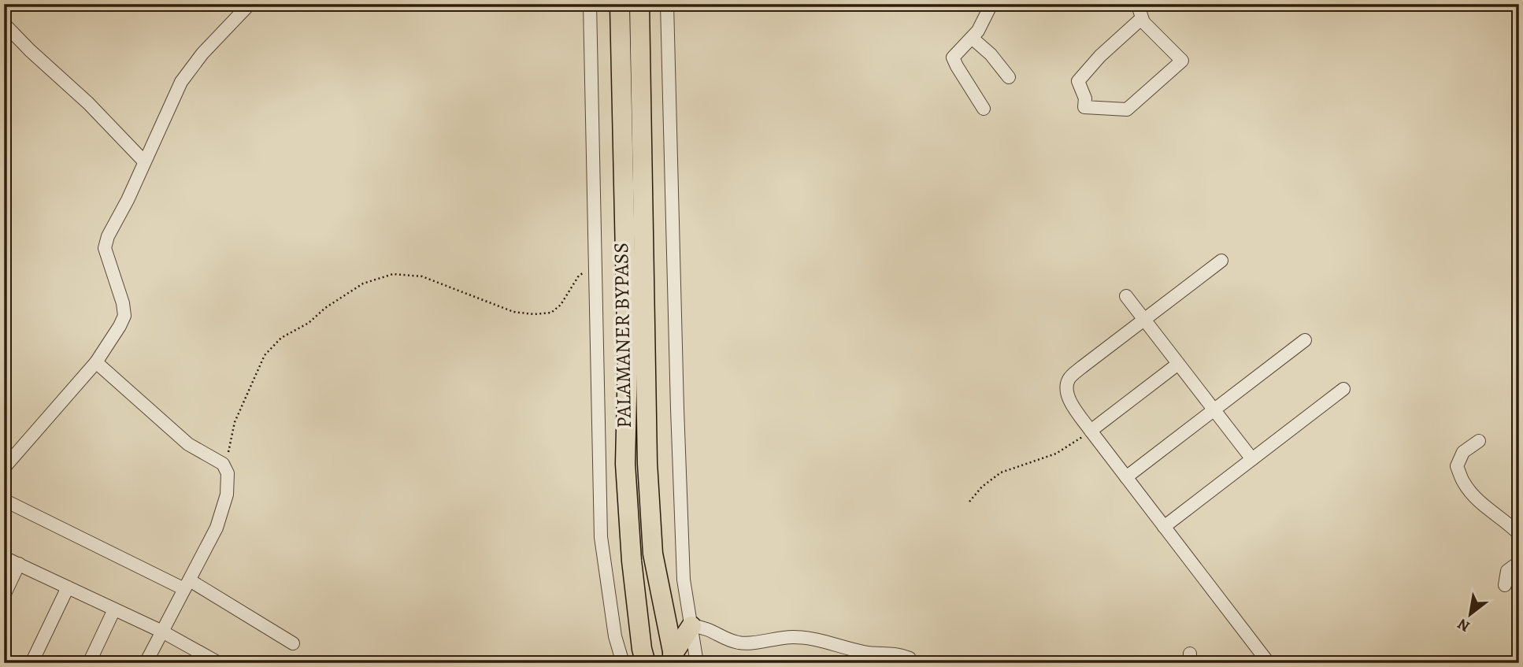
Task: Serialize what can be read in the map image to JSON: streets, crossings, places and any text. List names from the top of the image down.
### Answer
{
  "streets": {
    "highway": ["PALAMANER BYPASS"]
  },
  "north": "bottom left"
}
